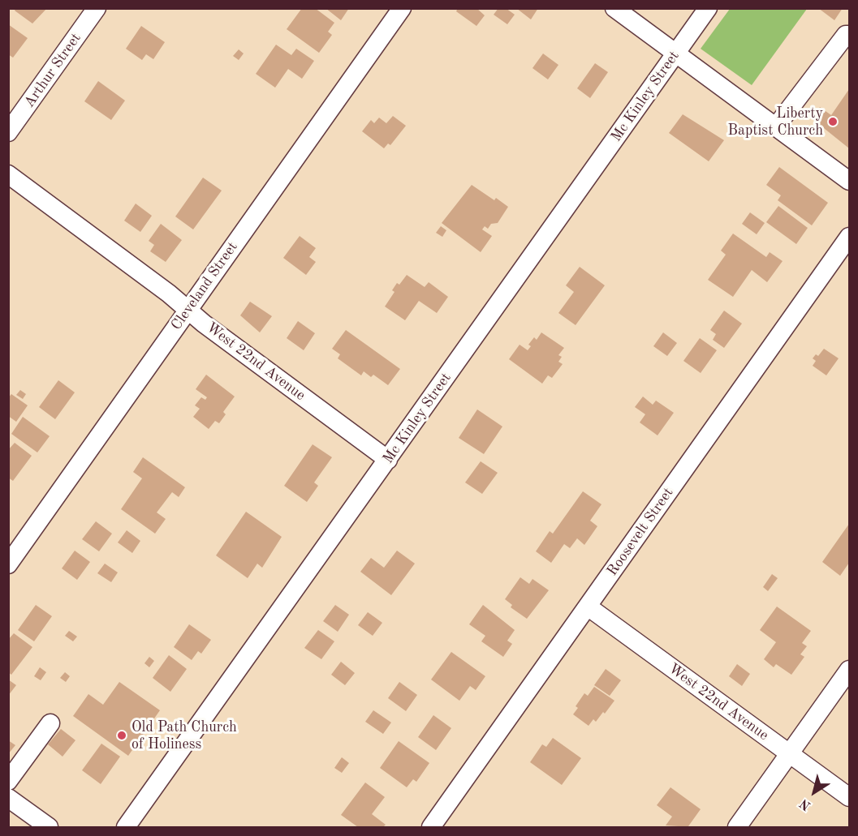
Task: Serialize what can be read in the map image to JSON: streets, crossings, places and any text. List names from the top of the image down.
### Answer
{
  "streets": {
    "street": [
      "Arthur Street",
      "Mc Kinley Street",
      "Cleveland Street",
      "West 22nd Avenue",
      "Roosevelt Street"
    ]
  },
  "crossings": [
    ["Mc Kinley Street", "West 22nd Avenue"],
    ["Cleveland Street", "West 22nd Avenue"],
    ["West 22nd Avenue", "Roosevelt Street"]
  ],
  "places": ["Liberty Baptist Church", "Old Path Church of Holiness"],
  "north": "bottom left"
}
